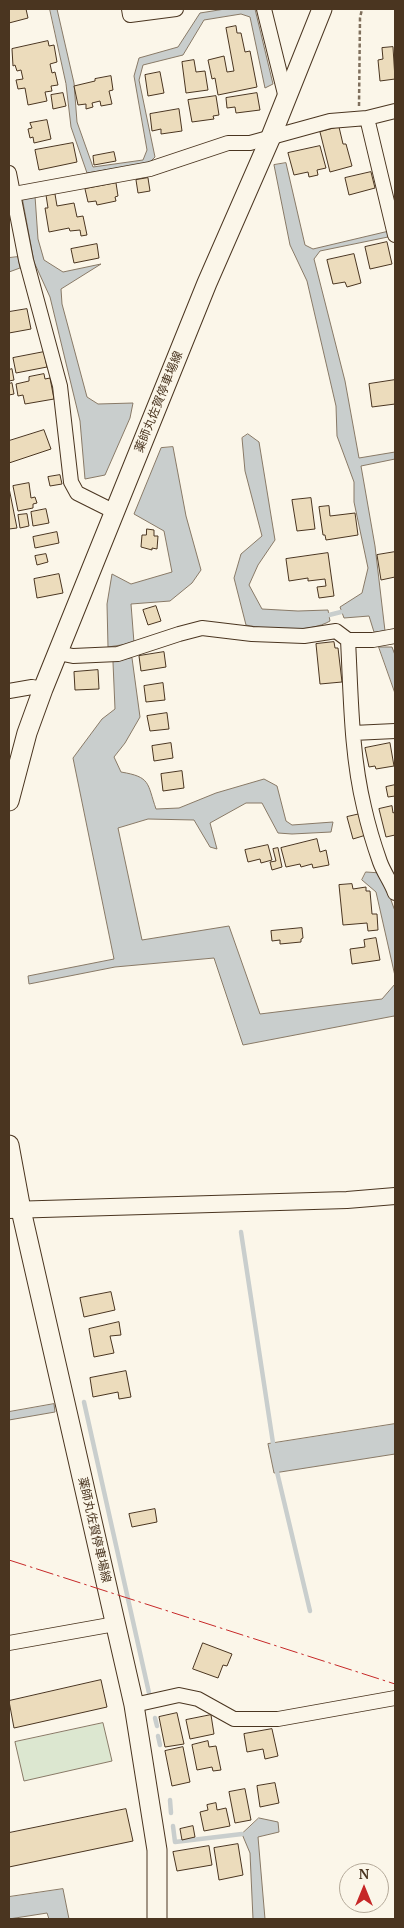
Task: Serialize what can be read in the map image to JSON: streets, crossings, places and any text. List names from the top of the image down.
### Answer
{
  "streets": {
    "main road": ["薬師丸佐賀停車場線"]
  },
  "north": "top"
}
